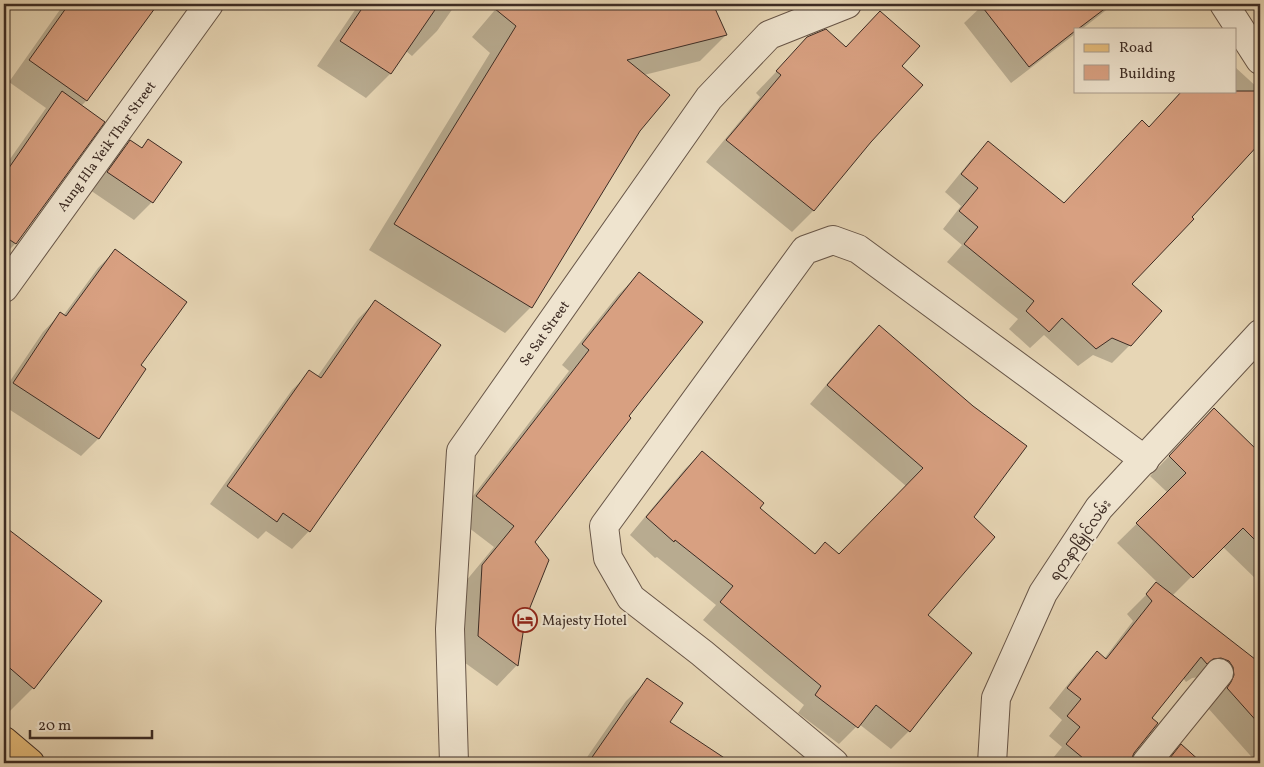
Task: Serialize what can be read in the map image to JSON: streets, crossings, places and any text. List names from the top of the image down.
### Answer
{
  "streets": {
    "street": ["Aung Hla Yeik Thar Street", "Se Sat Street", "ရတနာမြိုင်လမ်း"]
  },
  "places": {
    "hotel": ["Majesty Hotel"]
  },
  "legend": ["Road", "Building"],
  "scale_bar": "20 m"
}
